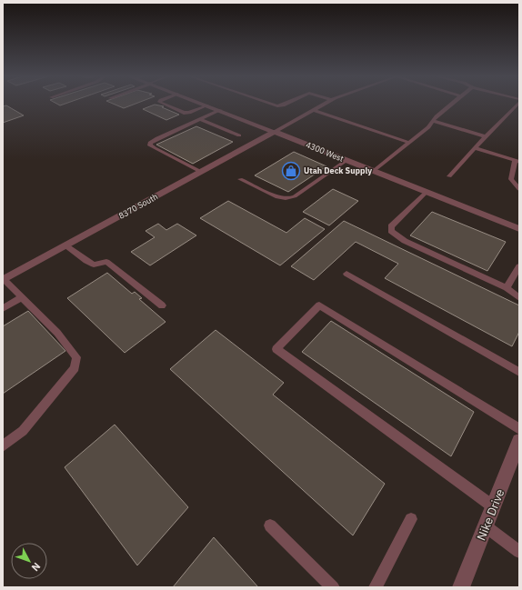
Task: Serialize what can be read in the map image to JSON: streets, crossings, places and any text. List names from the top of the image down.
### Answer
{
  "streets": {
    "street": ["4300 West", "8370 South", "Nike Drive"]
  },
  "crossings": [
    ["4300 West", "8370 South"]
  ],
  "places": {
    "shop": ["Utah Deck Supply"]
  },
  "north": "bottom right"
}
